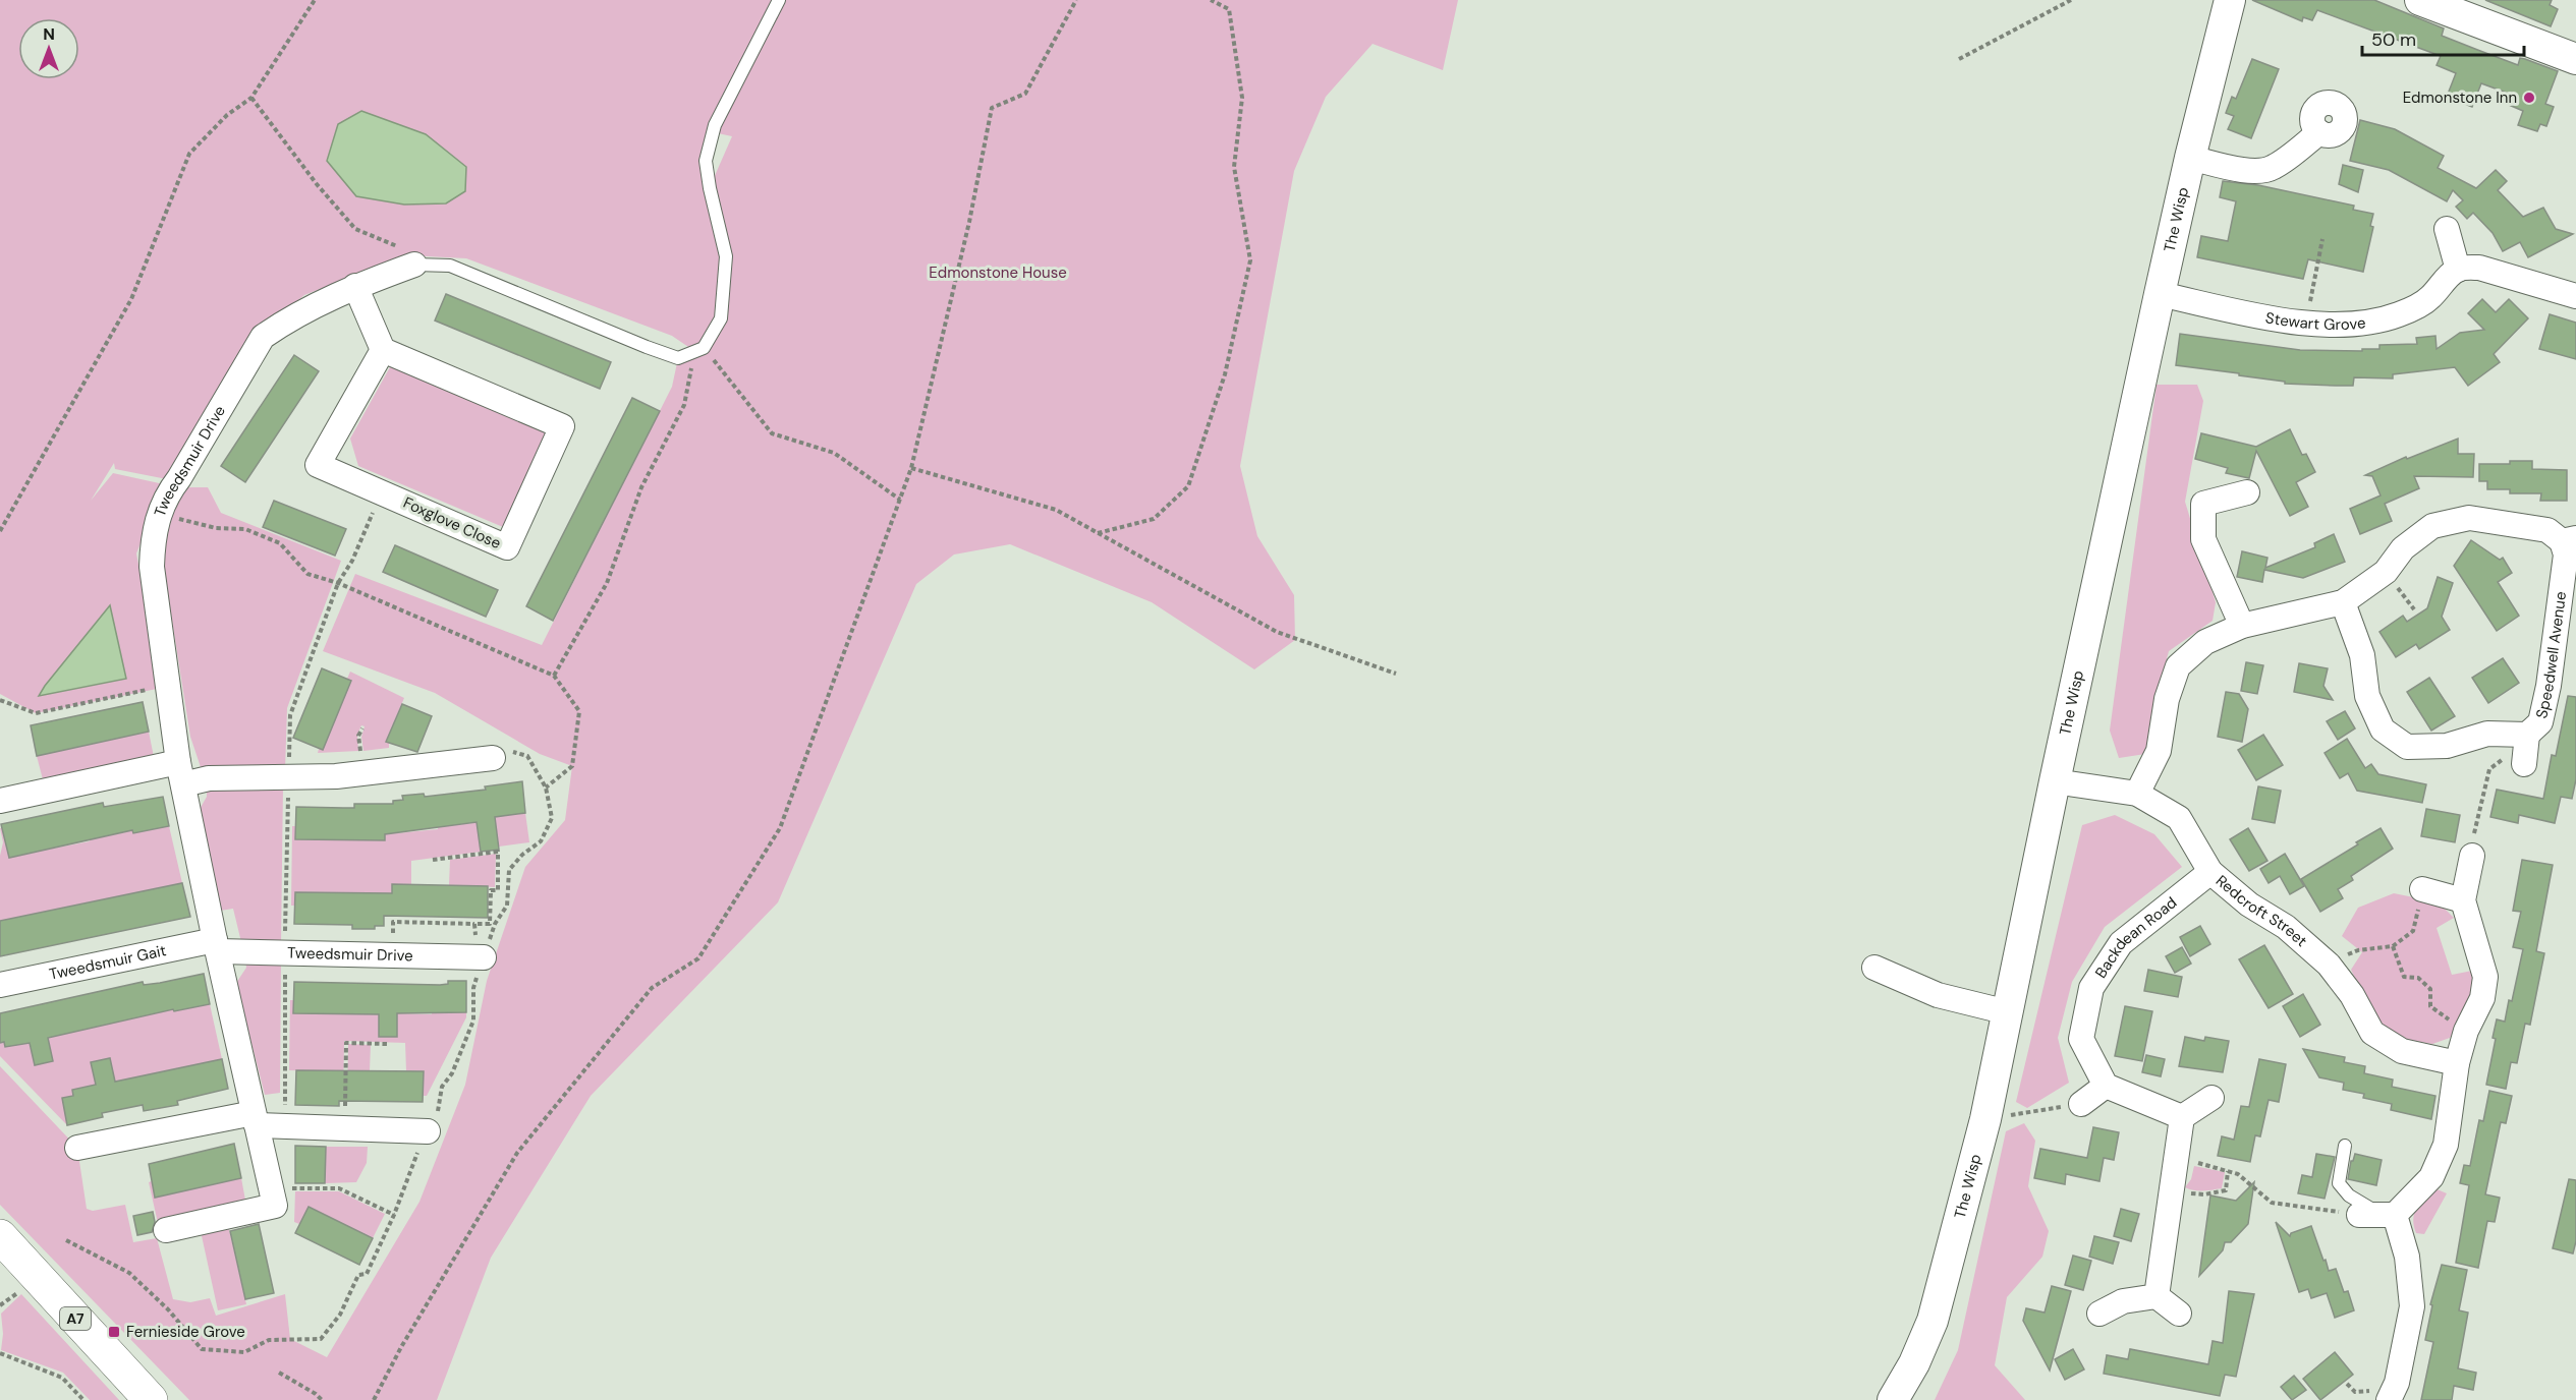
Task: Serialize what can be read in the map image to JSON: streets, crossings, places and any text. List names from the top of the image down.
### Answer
{
  "streets": {
    "main road": ["A7"],
    "street": [
      "The Wisp",
      "Stewart Grove",
      "Tweedsmuir Drive",
      "Foxglove Close",
      "Speedwell Avenue",
      "Redcroft Street",
      "Backdean Road",
      "Tweedsmuir Gait"
    ]
  },
  "crossings": [
    ["The Wisp", "Stewart Grove"],
    ["The Wisp", "Redcroft Street"],
    ["Tweedsmuir Drive", "Tweedsmuir Gait"],
    ["Speedwell Avenue", "Redcroft Street"],
    ["Redcroft Street", "Backdean Road"]
  ],
  "parks": ["Edmonstone House"],
  "places": {
    "other": ["Edmonstone Inn"],
    "transit": ["Fernieside Grove"]
  },
  "scale_bar": "50 m",
  "north": "top"
}
